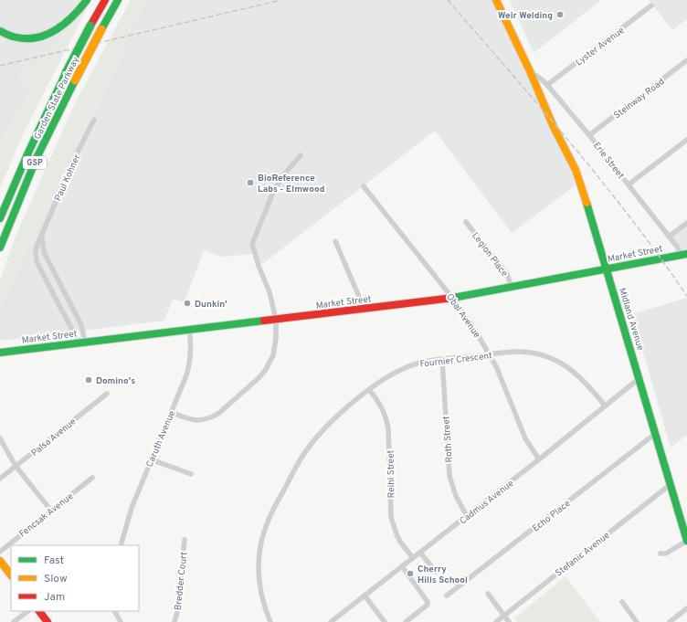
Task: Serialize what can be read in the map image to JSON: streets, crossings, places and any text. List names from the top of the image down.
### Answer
{
  "streets": {
    "main road": [
      "Garden State Parkway",
      "GSP",
      "Market Street",
      "Midland Avenue"
    ],
    "street": [
      "Lyster Avenue",
      "Steinway Road",
      "Erie Street",
      "Paul Kohner",
      "Legion Place",
      "Obal Avenue",
      "Fournier Crescent",
      "Palsa Avenue",
      "Caruth Avenue",
      "Roth Street",
      "Reihl Street",
      "Cadmus Avenue",
      "Fencsak Avenue",
      "Echo Place",
      "Stefanic Avenue",
      "Bredder Court"
    ]
  },
  "crossings": [
    ["Lyster Avenue", "Erie Street"],
    ["Steinway Road", "Erie Street"],
    ["Erie Street", "Market Street"],
    ["Erie Street", "Midland Avenue"],
    ["Paul Kohner", "Market Street"],
    ["Market Street", "Legion Place"],
    ["Market Street", "Obal Avenue"],
    ["Market Street", "Midland Avenue"],
    ["Market Street", "Caruth Avenue"],
    ["Obal Avenue", "Fournier Crescent"],
    ["Obal Avenue", "Cadmus Avenue"],
    ["Midland Avenue", "Cadmus Avenue"],
    ["Midland Avenue", "Echo Place"],
    ["Midland Avenue", "Stefanic Avenue"],
    ["Fournier Crescent", "Roth Street"],
    ["Fournier Crescent", "Reihl Street"],
    ["Fournier Crescent", "Cadmus Avenue"],
    ["Roth Street", "Cadmus Avenue"],
    ["Reihl Street", "Cadmus Avenue"]
  ],
  "places": [
    "Weir Welding",
    "BioReference Labs - Elmwood",
    "Dunkin'",
    "Domino's",
    "Cherry Hills School"
  ],
  "legend": ["Fast", "Slow", "Jam"]
}
